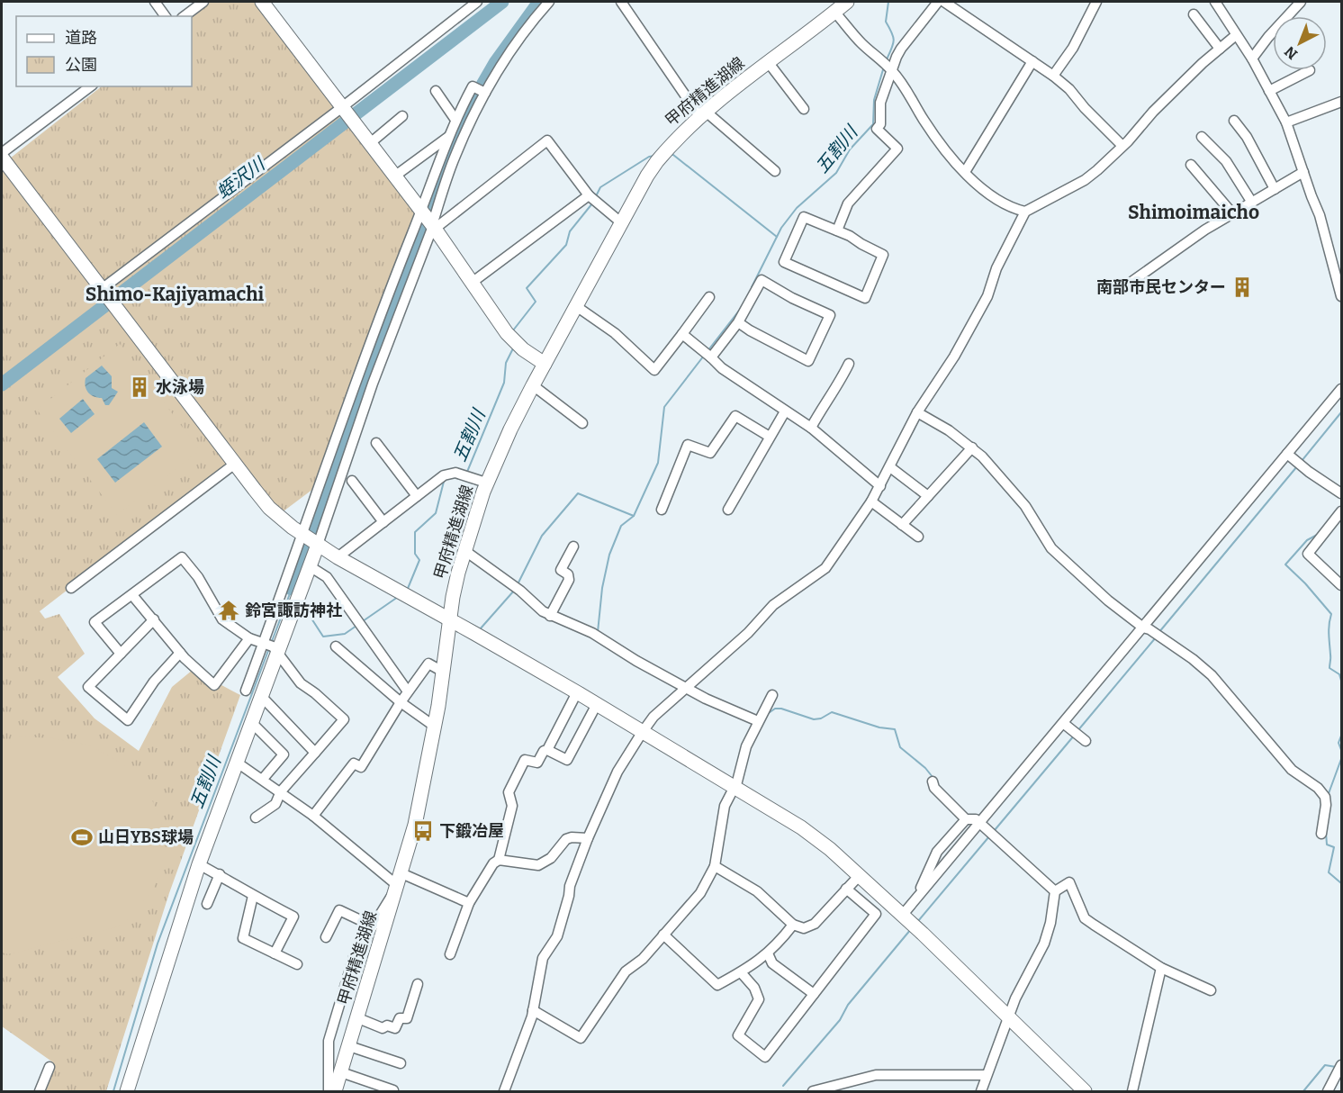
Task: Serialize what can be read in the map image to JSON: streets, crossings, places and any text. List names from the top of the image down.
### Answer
{
  "streets": {
    "street": ["甲府精進湖線"]
  },
  "districts": ["Shimoimaicho", "Shimo-Kajiyamachi"],
  "water": ["五割川", "蛭沢川"],
  "places": {
    "building": ["南部市民センター", "水泳場"],
    "temple": ["鈴宮諏訪神社"],
    "bus stop": ["下鍛冶屋"],
    "sports": ["山日YBS球場"]
  },
  "legend": ["道路", "公園"],
  "north": "bottom left"
}
